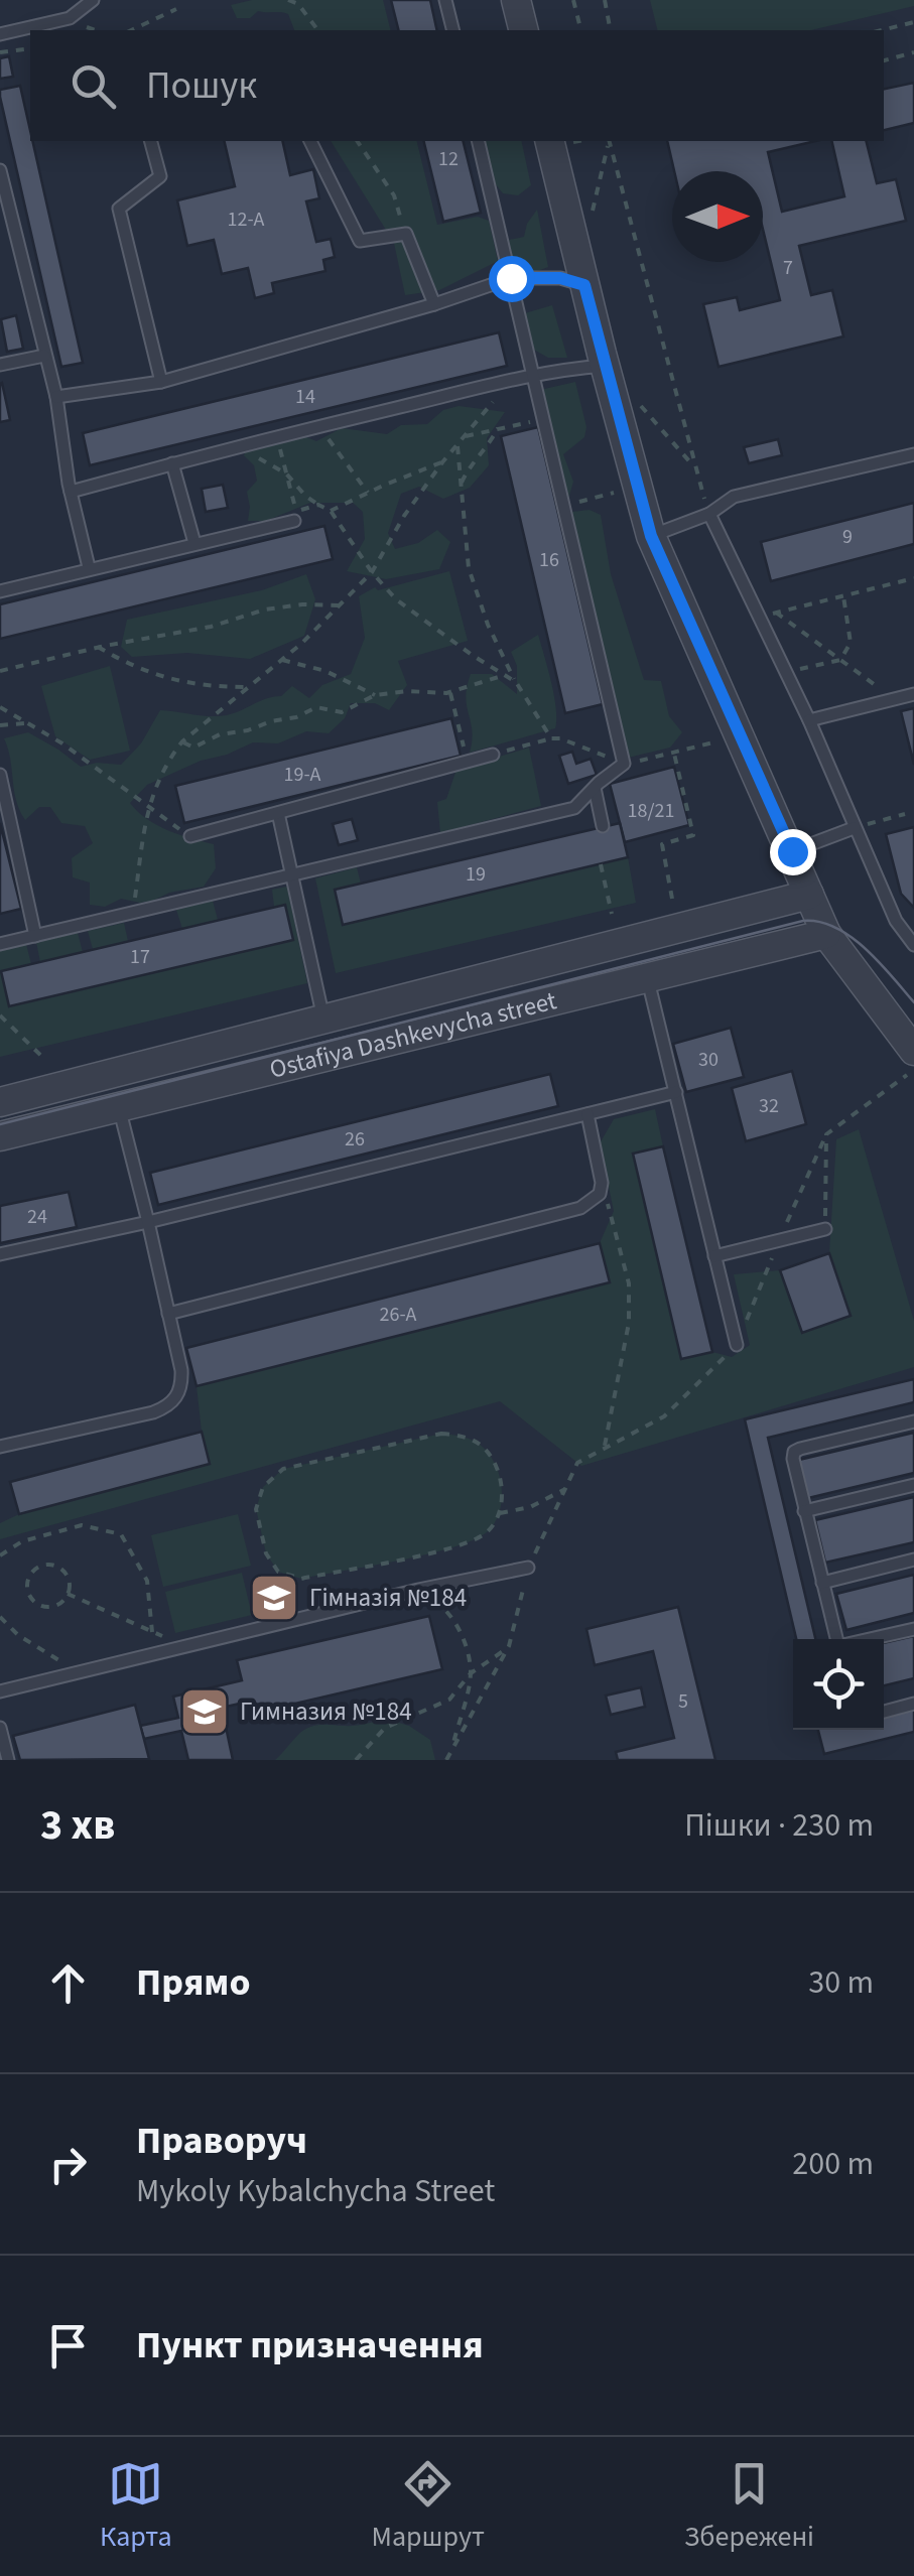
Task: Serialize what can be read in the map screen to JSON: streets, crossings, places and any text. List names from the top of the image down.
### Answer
{
  "streets": {
    "street": ["Ostafiya Dashkevycha street"]
  },
  "places": {
    "school or university": ["Гімназія №184", "Гимназия №184"]
  },
  "house_numbers": [
    "12",
    "12-А",
    "7",
    "14",
    "9",
    "16",
    "19-А",
    "18/21",
    "19",
    "17",
    "30",
    "32",
    "26",
    "24",
    "26-А",
    "5"
  ],
  "north": "right",
  "page": {
    "search": "Пошук",
    "heading": ["3 хв", "Пішки · 230 m"],
    "list": [
      ["Прямо", "30 m"],
      ["Праворуч", "Mykoly Kybalchycha Street", "200 m"],
      "Пункт призначення"
    ],
    "nav": ["Карта", "Маршрут", "Збережені"]
  }
}
